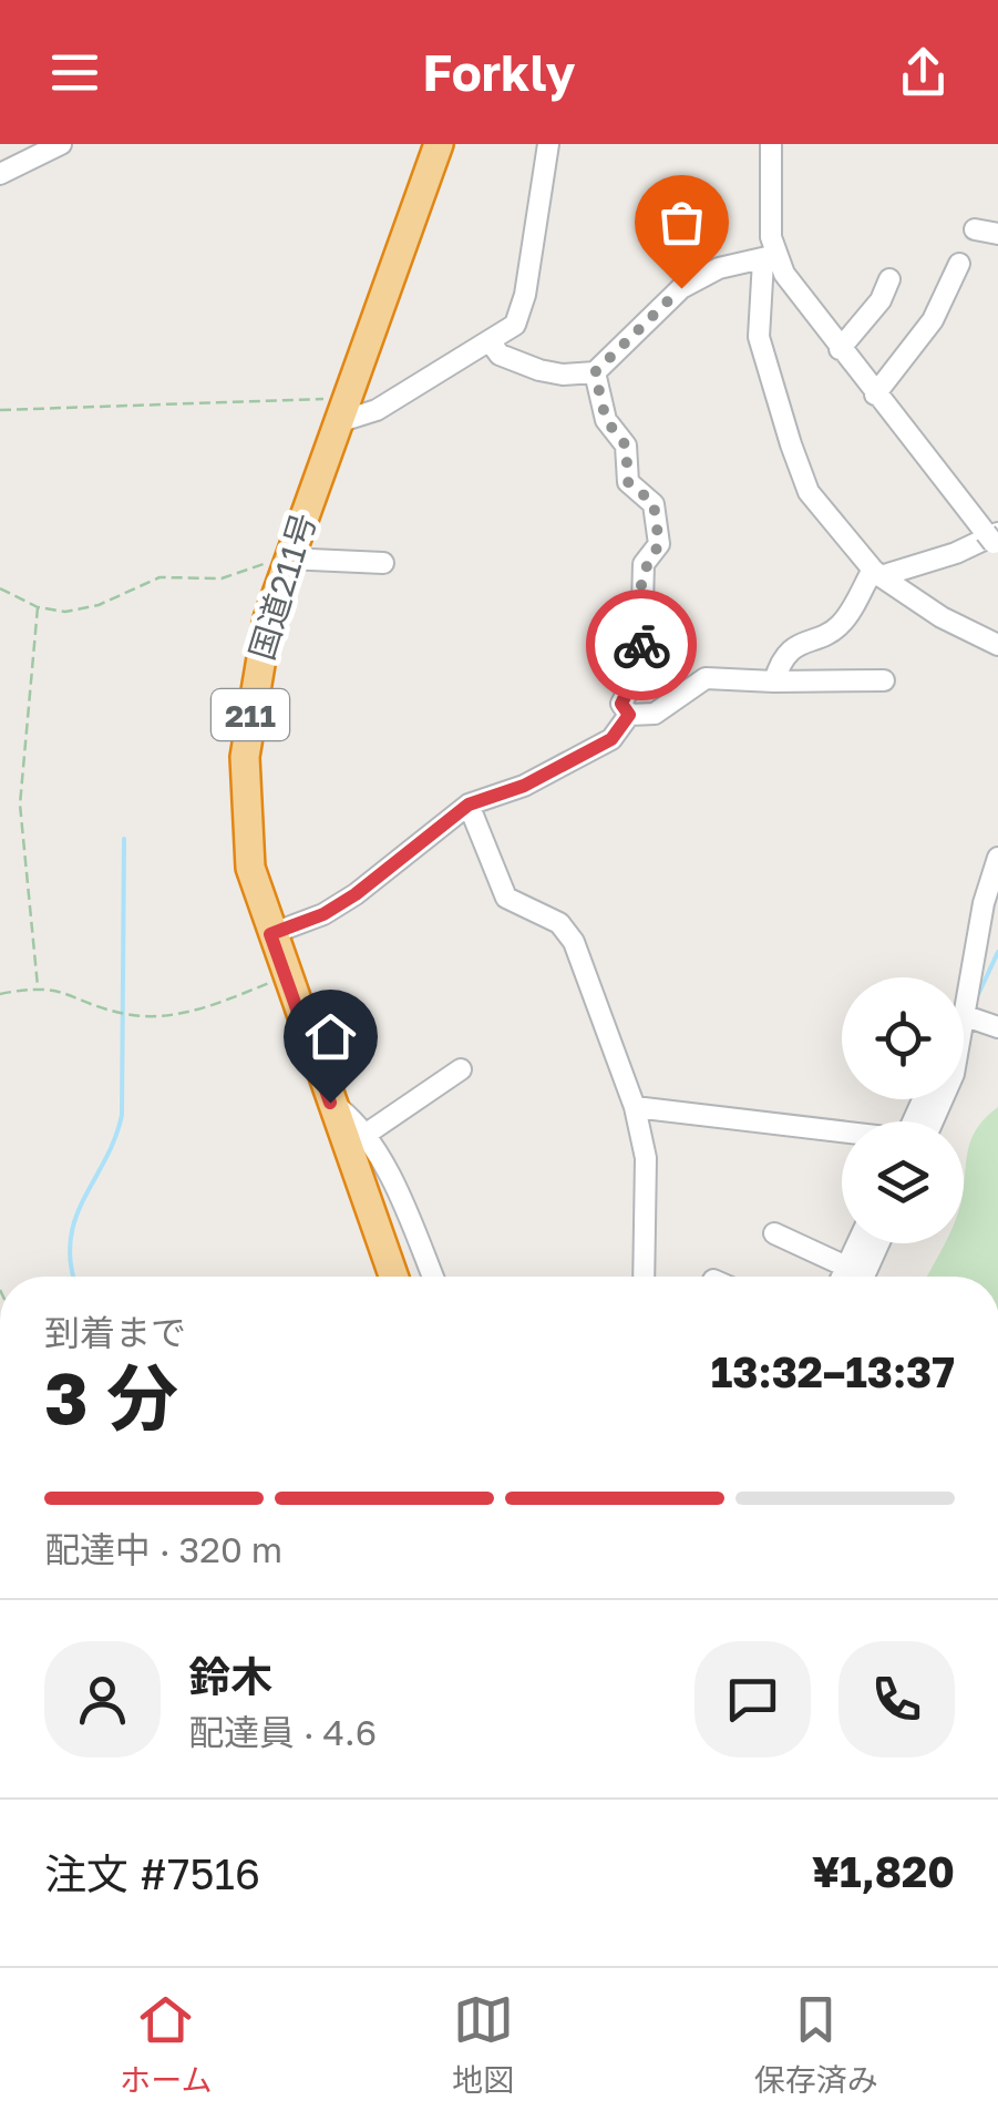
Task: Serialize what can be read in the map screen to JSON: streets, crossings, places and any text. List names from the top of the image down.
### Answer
{
  "streets": {
    "highway": ["国道211号", "211"]
  },
  "page": {
    "header": "Forkly",
    "heading": ["3 分", "到着まで", "13:32–13:37"],
    "panel": [
      "鈴木",
      "配達員 · 4.6",
      "注文 #7516",
      "¥1,820"
    ],
    "bar": "配達中 · 320 m",
    "tabs": ["ホーム", "地図", "保存済み"]
  }
}
